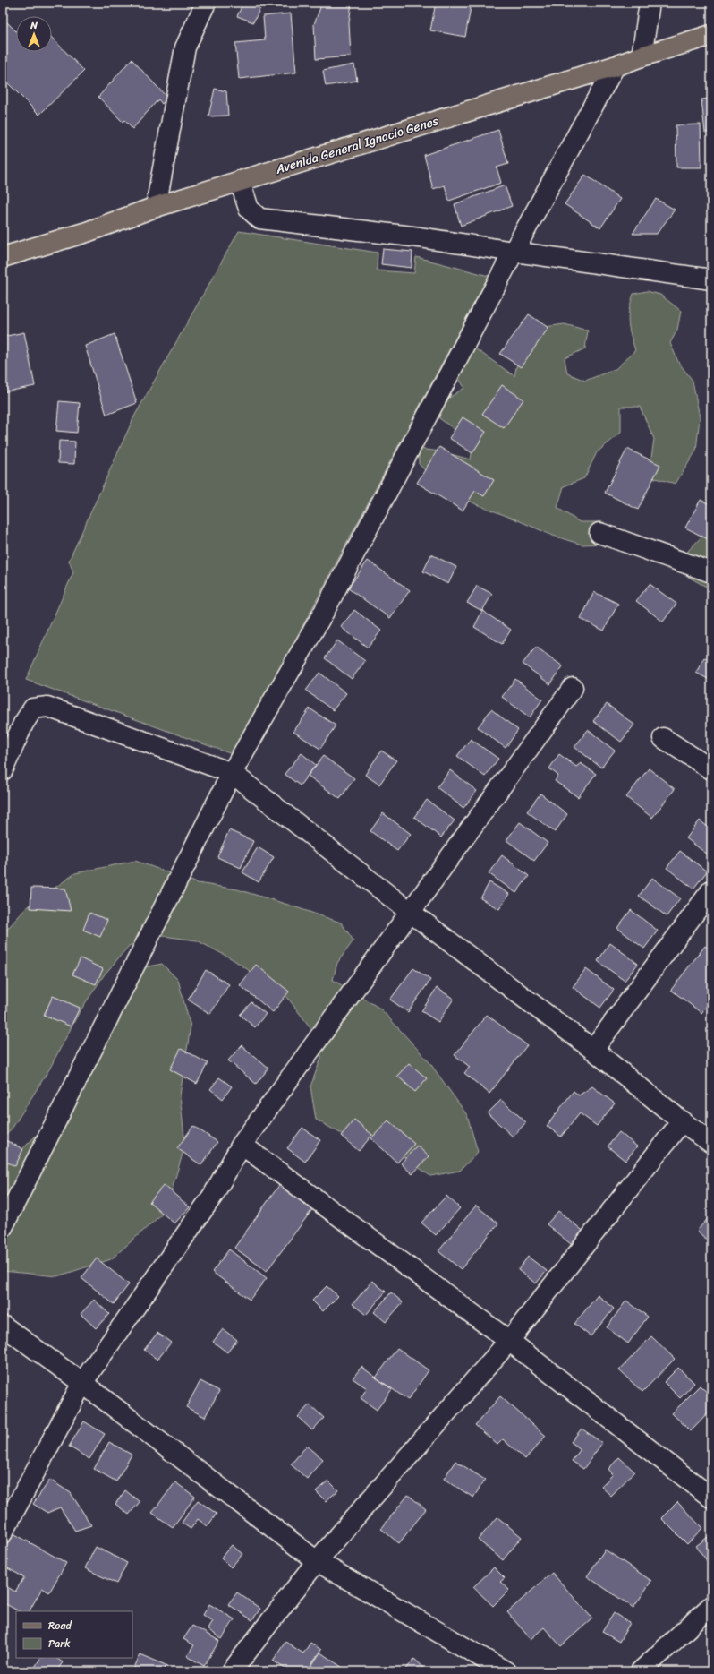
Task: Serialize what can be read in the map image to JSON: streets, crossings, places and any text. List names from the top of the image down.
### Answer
{
  "streets": {
    "main road": ["Avenida General Ignacio Genes"]
  },
  "legend": ["Road", "Park"],
  "north": "top"
}
